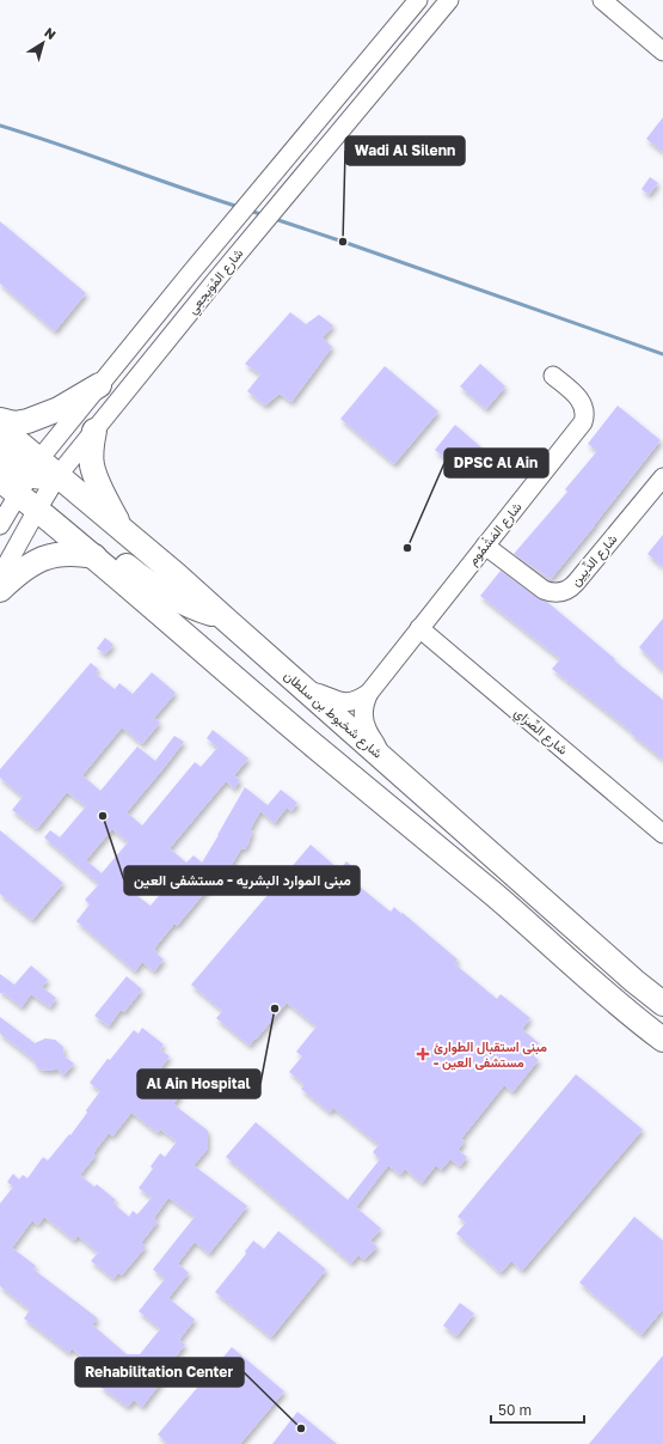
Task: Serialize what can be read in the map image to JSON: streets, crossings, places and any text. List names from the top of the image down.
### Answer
{
  "streets": {
    "main road": ["شارع شخبوط بن سلطان"],
    "street": [
      "شارع المُوَيجعِي",
      "شارع المَشْمُوم",
      "شارع الدِّيين",
      "شارع الصِّرَاي"
    ]
  },
  "crossings": [
    ["شارع المُوَيجعِي", "شارع شخبوط بن سلطان"],
    ["شارع المَشْمُوم", "شارع الدِّيين"],
    ["شارع المَشْمُوم", "شارع شخبوط بن سلطان"],
    ["شارع المَشْمُوم", "شارع الصِّرَاي"]
  ],
  "places": {
    "other": [
      "Wadi Al Silenn",
      "DPSC Al Ain",
      "مبنى الموارد البشريه - مستشفى العين",
      "Al Ain Hospital",
      "Rehabilitation Center"
    ],
    "health": ["مبنى استقبال الطوارئ - مستشفى العين"]
  },
  "scale_bar": "50 m",
  "north": "top right"
}
